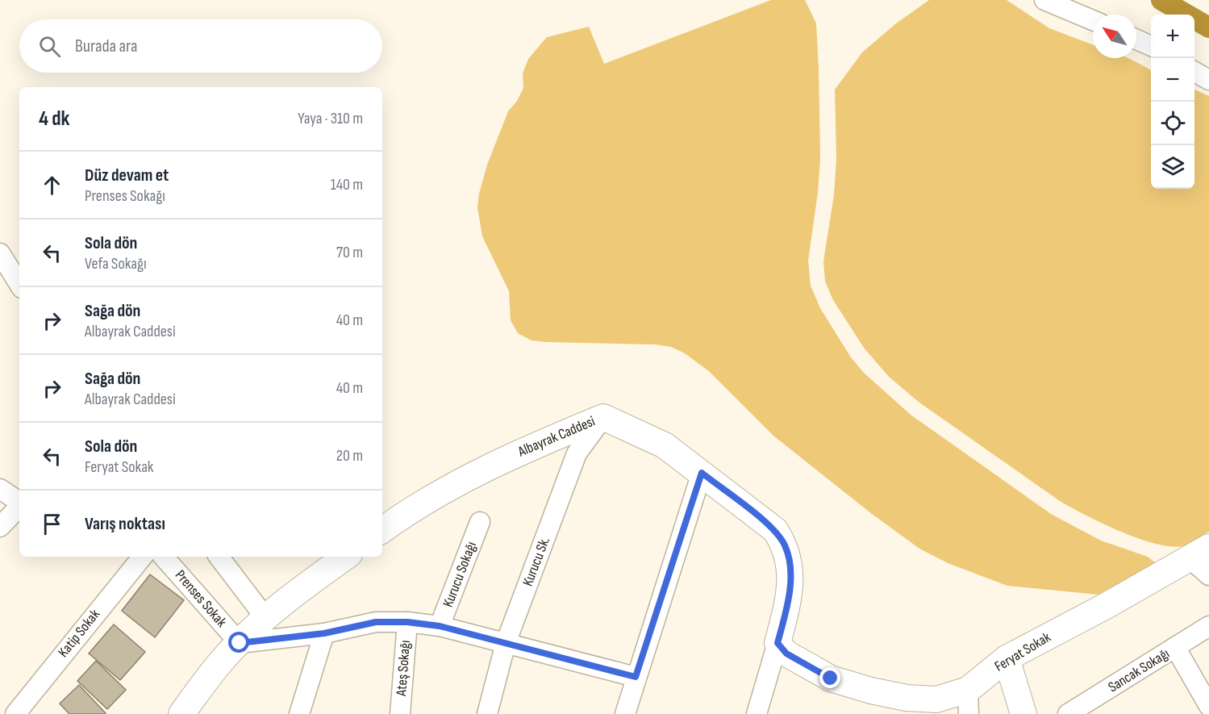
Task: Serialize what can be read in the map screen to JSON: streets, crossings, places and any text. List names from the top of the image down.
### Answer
{
  "streets": {
    "street": [
      "Albayrak Caddesi",
      "Kurucu Sk.",
      "Kurucu Sokağı",
      "Prenses Sokak",
      "Katip Sokak",
      "Feryat Sokak",
      "Ateş Sokağı",
      "Sancak Sokağı"
    ]
  },
  "crossings": [
    ["Albayrak Caddesi", "Kurucu Sk."],
    ["Albayrak Caddesi", "Feryat Sokak"]
  ],
  "north": "top left",
  "page": {
    "map_buttons": ["+", "−"],
    "search": "Burada ara",
    "heading": ["4 dk", "Yaya · 310 m"],
    "list": [
      ["Düz devam et", "Prenses Sokağı", "140 m"],
      ["Sola dön", "Vefa Sokağı", "70 m"],
      ["Sağa dön", "Albayrak Caddesi", "40 m"],
      ["Sağa dön", "Albayrak Caddesi", "40 m"],
      ["Sola dön", "Feryat Sokak", "20 m"],
      "Varış noktası"
    ]
  }
}
